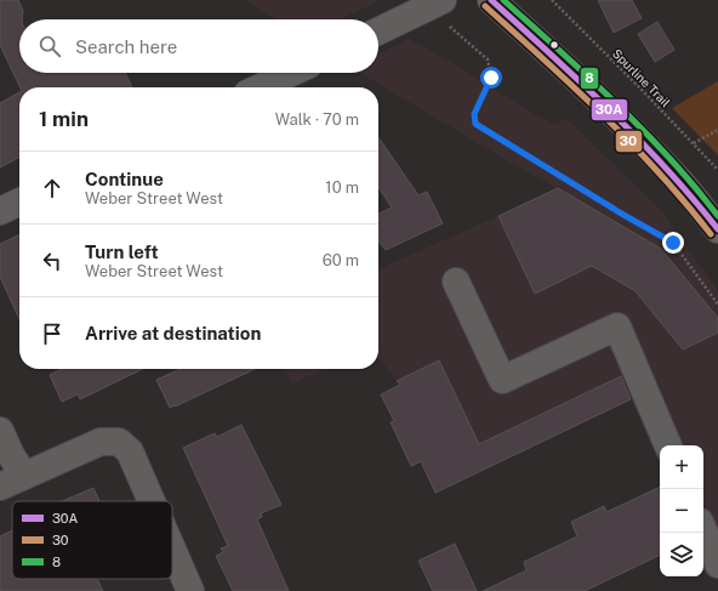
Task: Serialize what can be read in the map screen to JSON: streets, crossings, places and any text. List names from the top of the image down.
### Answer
{
  "streets": {
    "path": ["Spurline Trail"]
  },
  "lines": ["transit line 30A", "transit line 8", "transit line 30"],
  "legend": ["30A", "30", "8"],
  "page": {
    "search": "Search here",
    "heading": ["1 min", "Walk · 70 m"],
    "list": [
      ["Continue", "Weber Street West", "10 m"],
      ["Turn left", "Weber Street West", "60 m"],
      "Arrive at destination"
    ],
    "map_buttons": ["+", "−"]
  }
}
